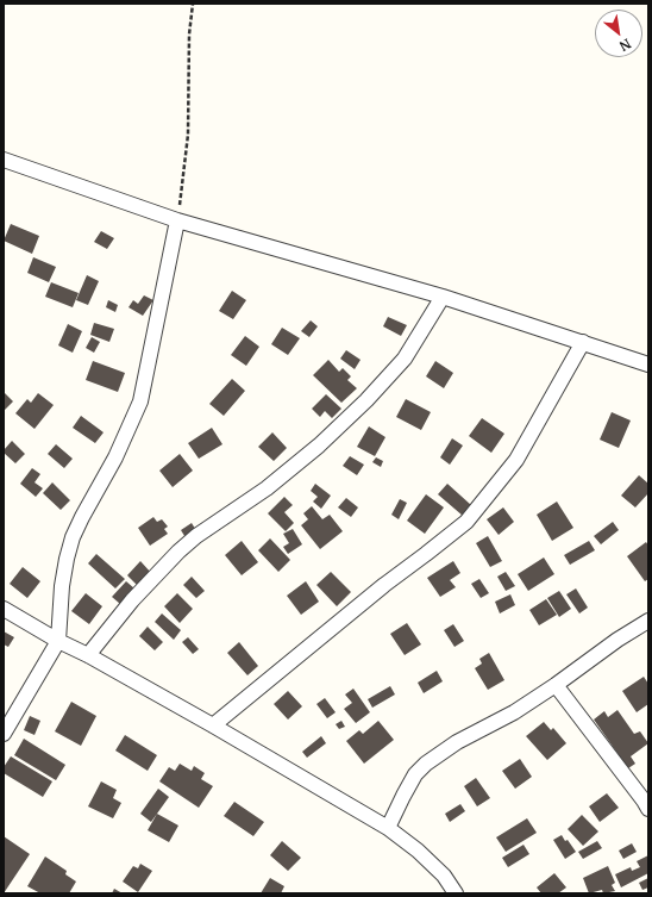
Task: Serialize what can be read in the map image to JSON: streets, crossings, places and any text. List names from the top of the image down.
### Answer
{
  "north": "bottom right"
}
